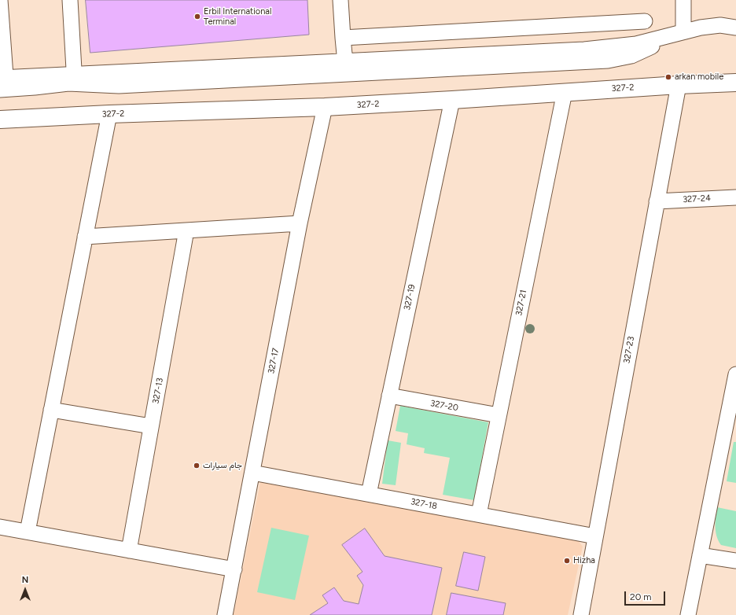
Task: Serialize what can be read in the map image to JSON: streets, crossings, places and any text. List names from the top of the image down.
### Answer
{
  "streets": {
    "street": [
      "327-2",
      "327-24",
      "327-19",
      "327-21",
      "327-23",
      "327-17",
      "327-13",
      "327-20",
      "327-18"
    ]
  },
  "crossings": [
    ["327-2", "327-19"],
    ["327-2", "327-21"],
    ["327-2", "327-23"],
    ["327-2", "327-17"],
    ["327-24", "327-23"],
    ["327-19", "327-20"],
    ["327-19", "327-18"],
    ["327-21", "327-20"],
    ["327-21", "327-18"],
    ["327-23", "327-18"],
    ["327-17", "327-18"]
  ],
  "places": [
    "Erbil International Terminal",
    "arkan mobile",
    "جام سيارات",
    "Hizha"
  ],
  "scale_bar": "20 m",
  "north": "top"
}
